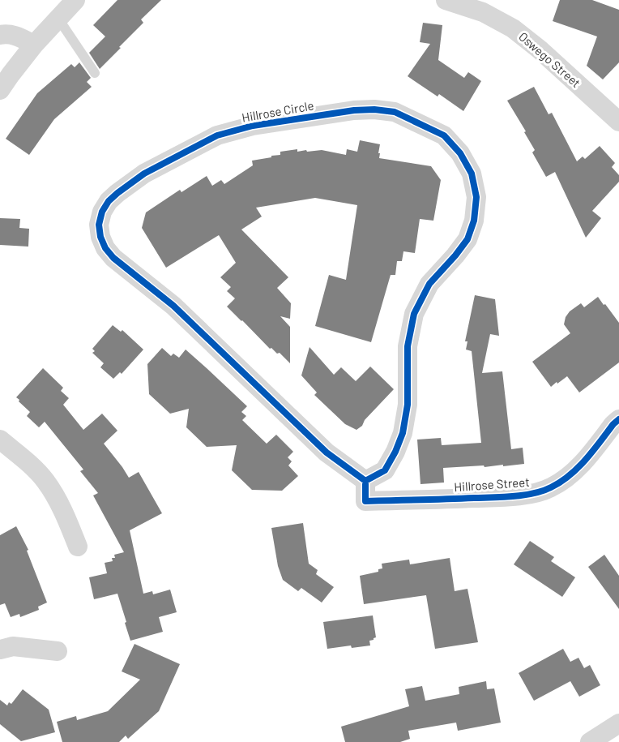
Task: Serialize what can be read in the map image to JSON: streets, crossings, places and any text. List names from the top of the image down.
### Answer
{
  "streets": {
    "street": ["Oswego Street", "Hillrose Circle", "Hillrose Street"]
  },
  "crossings": [
    ["Hillrose Circle", "Hillrose Street"]
  ]
}
